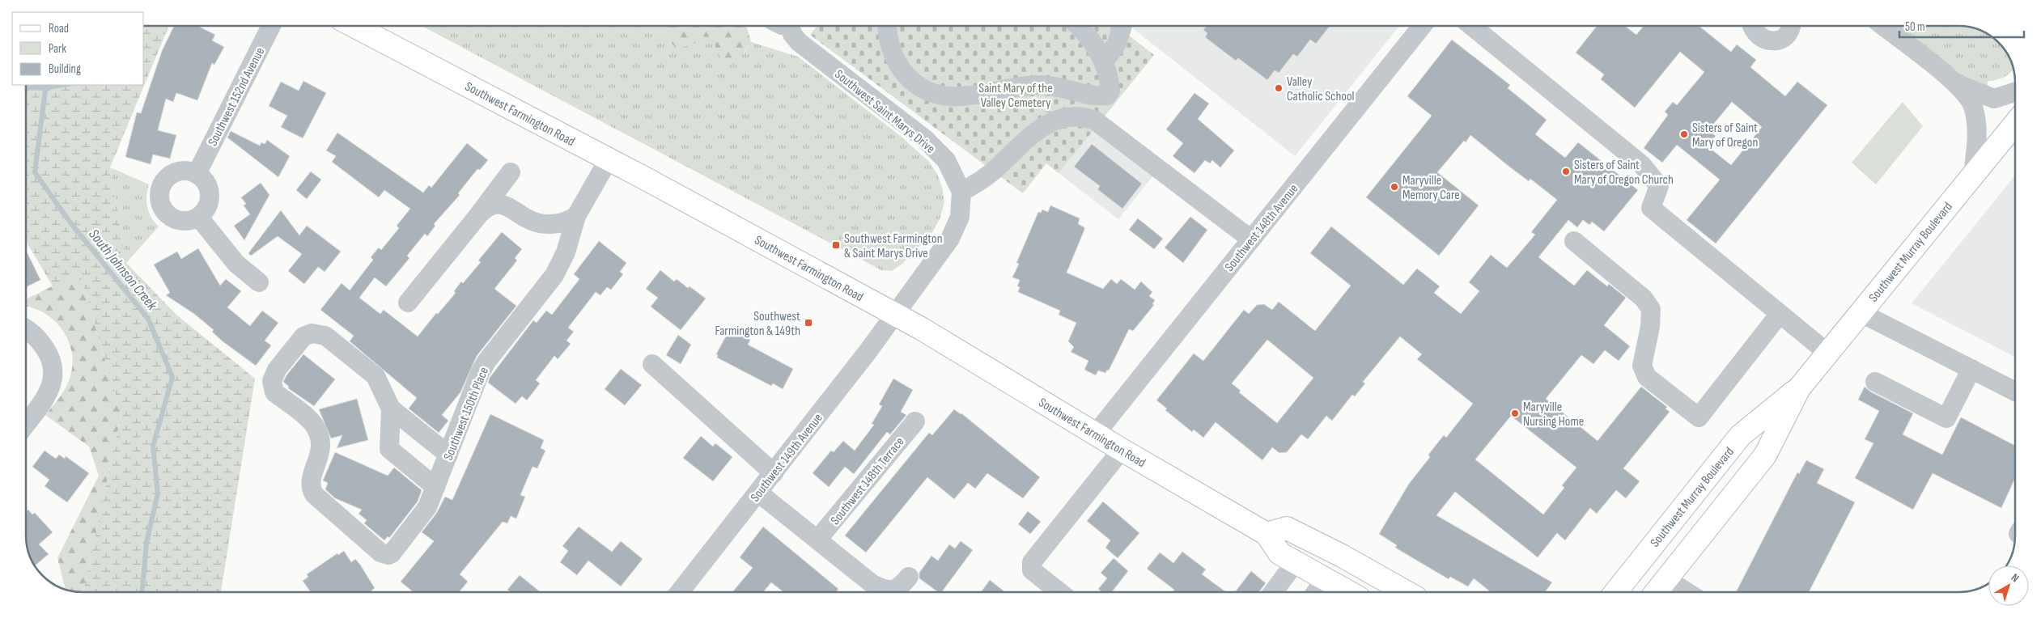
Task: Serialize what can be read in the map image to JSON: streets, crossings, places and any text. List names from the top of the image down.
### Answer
{
  "streets": {
    "main road": ["Southwest Farmington Road", "Southwest Murray Boulevard"],
    "street": [
      "Southwest 152nd Avenue",
      "Southwest Saint Marys Drive",
      "Southwest 148th Avenue",
      "Southwest 150th Place",
      "Southwest 149th Avenue",
      "Southwest 148th Terrace"
    ]
  },
  "crossings": [
    ["Southwest Saint Marys Drive", "Southwest Farmington Road"],
    ["Southwest Saint Marys Drive", "Southwest 149th Avenue"],
    ["Southwest Farmington Road", "Southwest 148th Avenue"],
    ["Southwest Farmington Road", "Southwest 150th Place"],
    ["Southwest Farmington Road", "Southwest 149th Avenue"]
  ],
  "water": ["South Johnson Creek"],
  "parks": ["Saint Mary of the Valley Cemetery"],
  "places": {
    "other": [
      "Valley Catholic School",
      "Sisters of Saint Mary of Oregon",
      "Sisters of Saint Mary of Oregon Church",
      "Maryville Memory Care",
      "Maryville Nursing Home"
    ],
    "transit": ["Southwest Farmington & Saint Marys Drive", "Southwest Farmington & 149th"]
  },
  "legend": ["Road", "Park", "Building"],
  "scale_bar": "50 m",
  "north": "top right"
}
